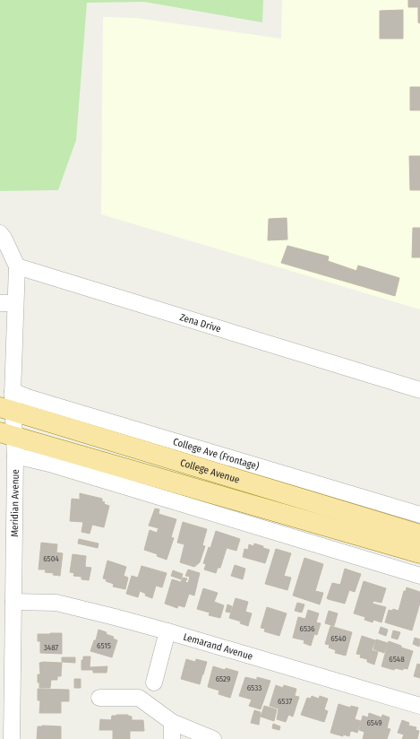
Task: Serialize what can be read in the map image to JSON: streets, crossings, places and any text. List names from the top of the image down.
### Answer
{
  "streets": {
    "main road": ["College Avenue"],
    "street": [
      "Zena Drive",
      "College Ave (Frontage)",
      "Meridian Avenue",
      "Lemarand Avenue"
    ]
  },
  "crossings": [
    ["Zena Drive", "Meridian Avenue"],
    ["College Ave (Frontage)", "Meridian Avenue"],
    ["College Avenue", "Meridian Avenue"],
    ["Meridian Avenue", "Lemarand Avenue"]
  ],
  "house_numbers": [
    "6504",
    "6536",
    "6540",
    "6515",
    "3487",
    "6548",
    "6529",
    "6533",
    "6537",
    "6549"
  ]
}
